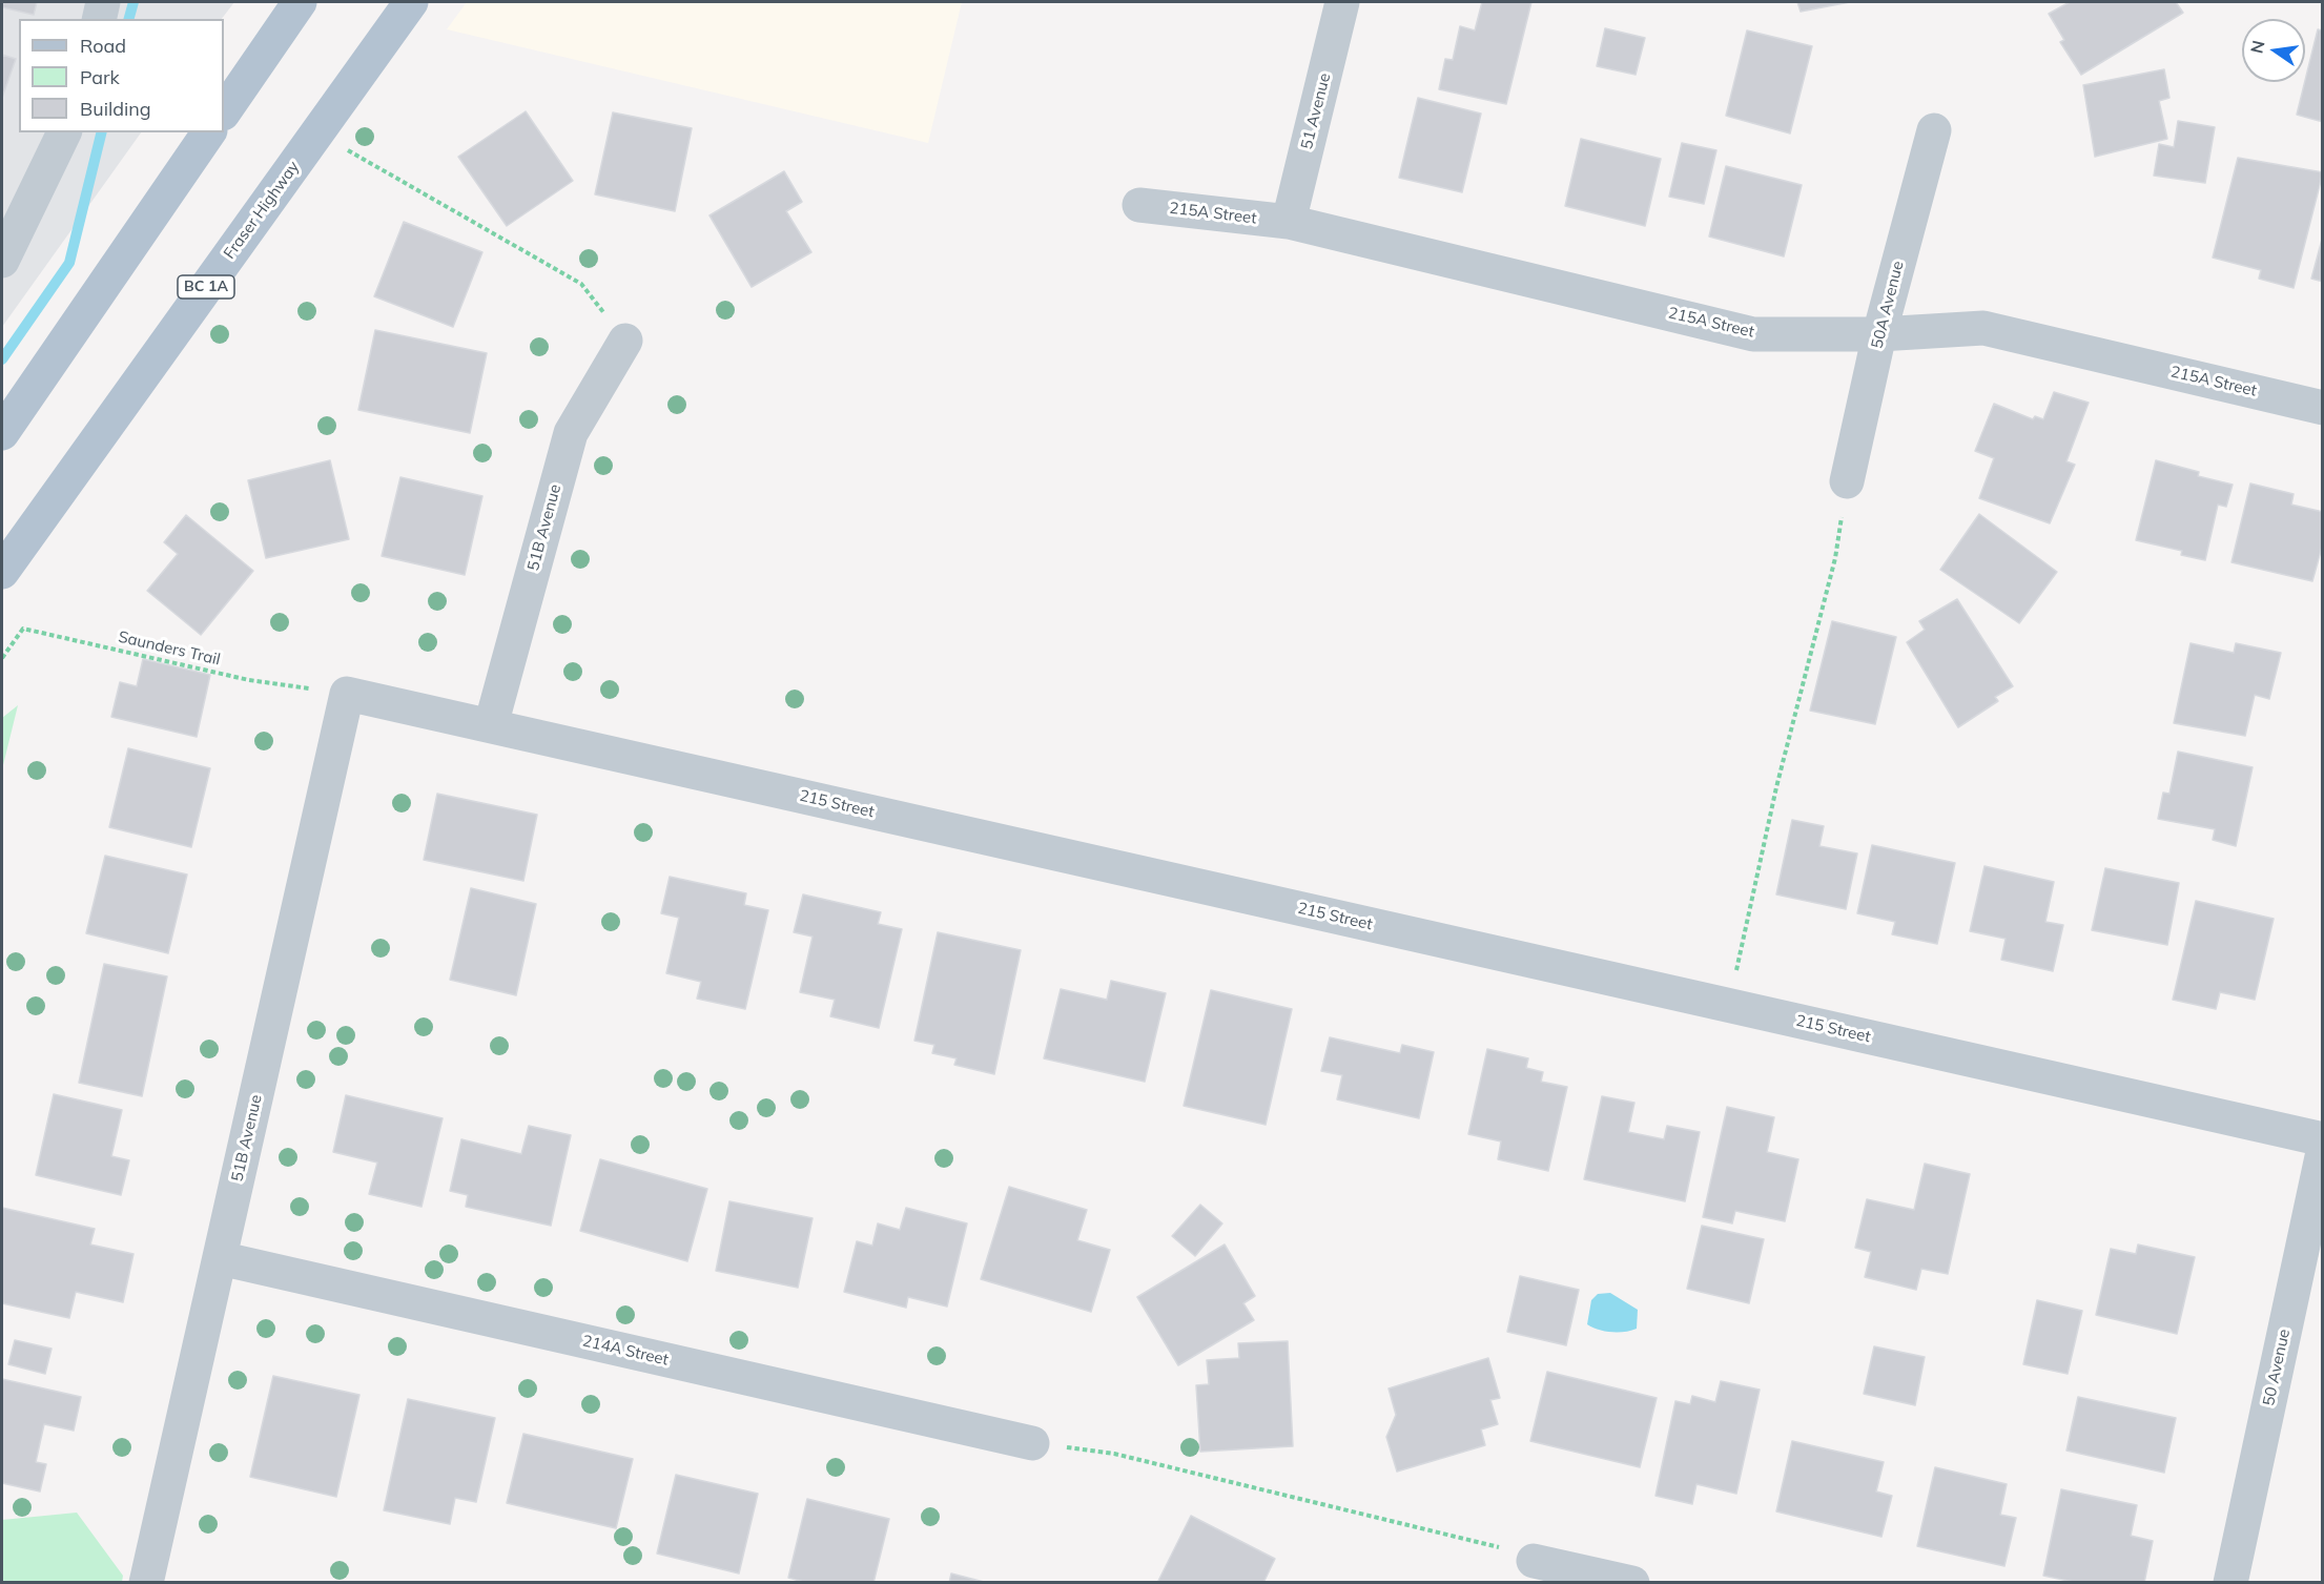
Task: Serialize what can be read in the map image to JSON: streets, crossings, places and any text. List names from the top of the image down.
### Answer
{
  "streets": {
    "main road": ["Fraser Highway", "BC 1A"],
    "street": [
      "51 Avenue",
      "215A Street",
      "50A Avenue",
      "51B Avenue",
      "215 Street",
      "214A Street",
      "50 Avenue"
    ],
    "path": ["Saunders Trail"]
  },
  "crossings": [
    ["51 Avenue", "215A Street"],
    ["215A Street", "50A Avenue"],
    ["51B Avenue", "Saunders Trail"],
    ["51B Avenue", "215 Street"],
    ["51B Avenue", "214A Street"],
    ["Saunders Trail", "215 Street"]
  ],
  "legend": ["Road", "Park", "Building"],
  "north": "left"
}
